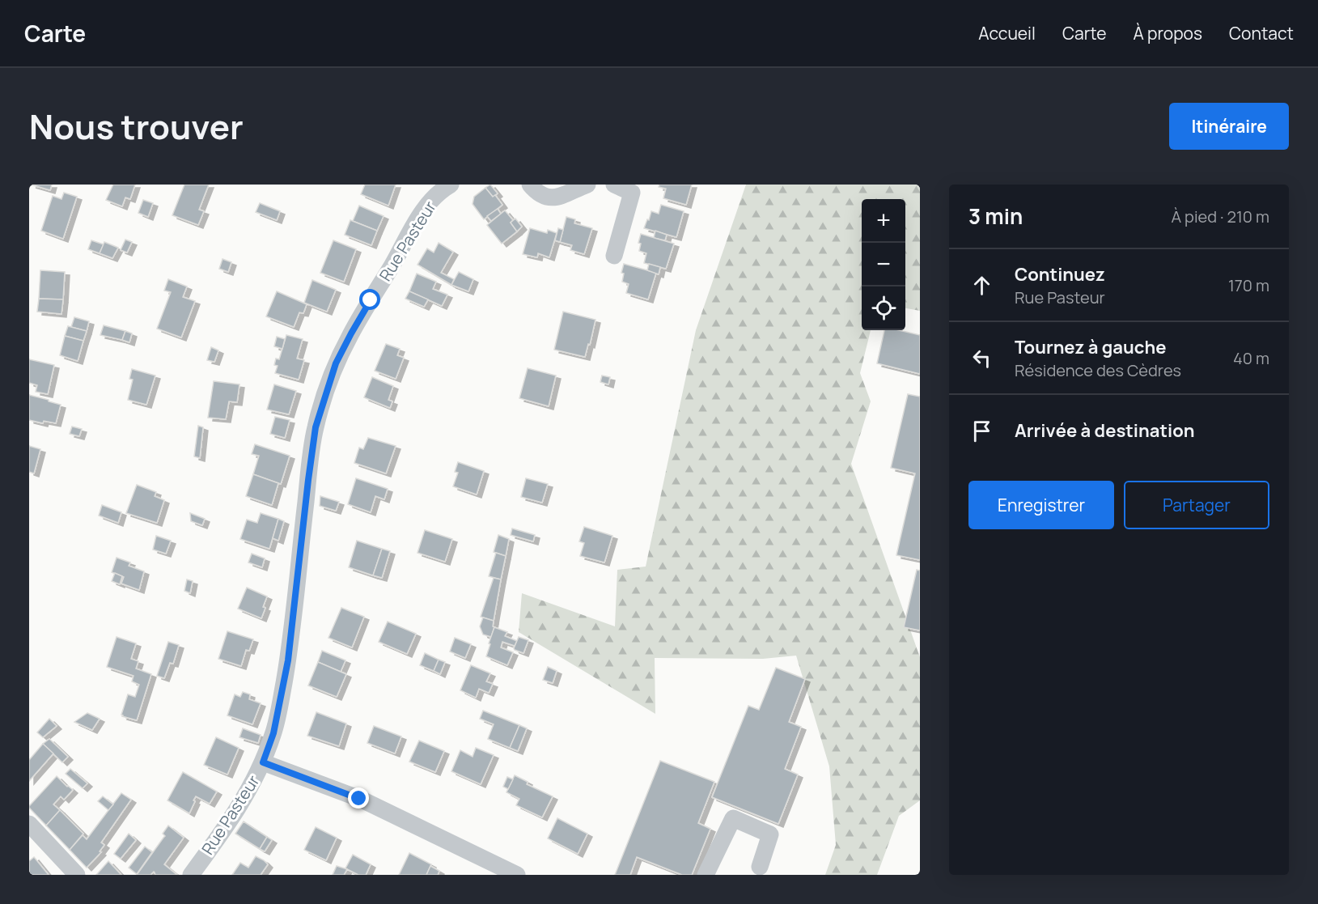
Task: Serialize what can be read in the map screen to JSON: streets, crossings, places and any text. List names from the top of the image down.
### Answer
{
  "streets": {
    "street": ["Rue Pasteur"]
  },
  "page": {
    "header": "Carte",
    "nav": [
      "Accueil",
      "Carte",
      "À propos",
      "Contact"
    ],
    "title": "Nous trouver",
    "buttons": [
      "Itinéraire",
      ["Enregistrer", "Partager"]
    ],
    "heading": ["3 min", "À pied · 210 m"],
    "map_buttons": ["+", "−"],
    "list": [
      ["Continuez", "Rue Pasteur", "170 m"],
      ["Tournez à gauche", "Résidence des Cèdres", "40 m"],
      "Arrivée à destination"
    ]
  }
}
